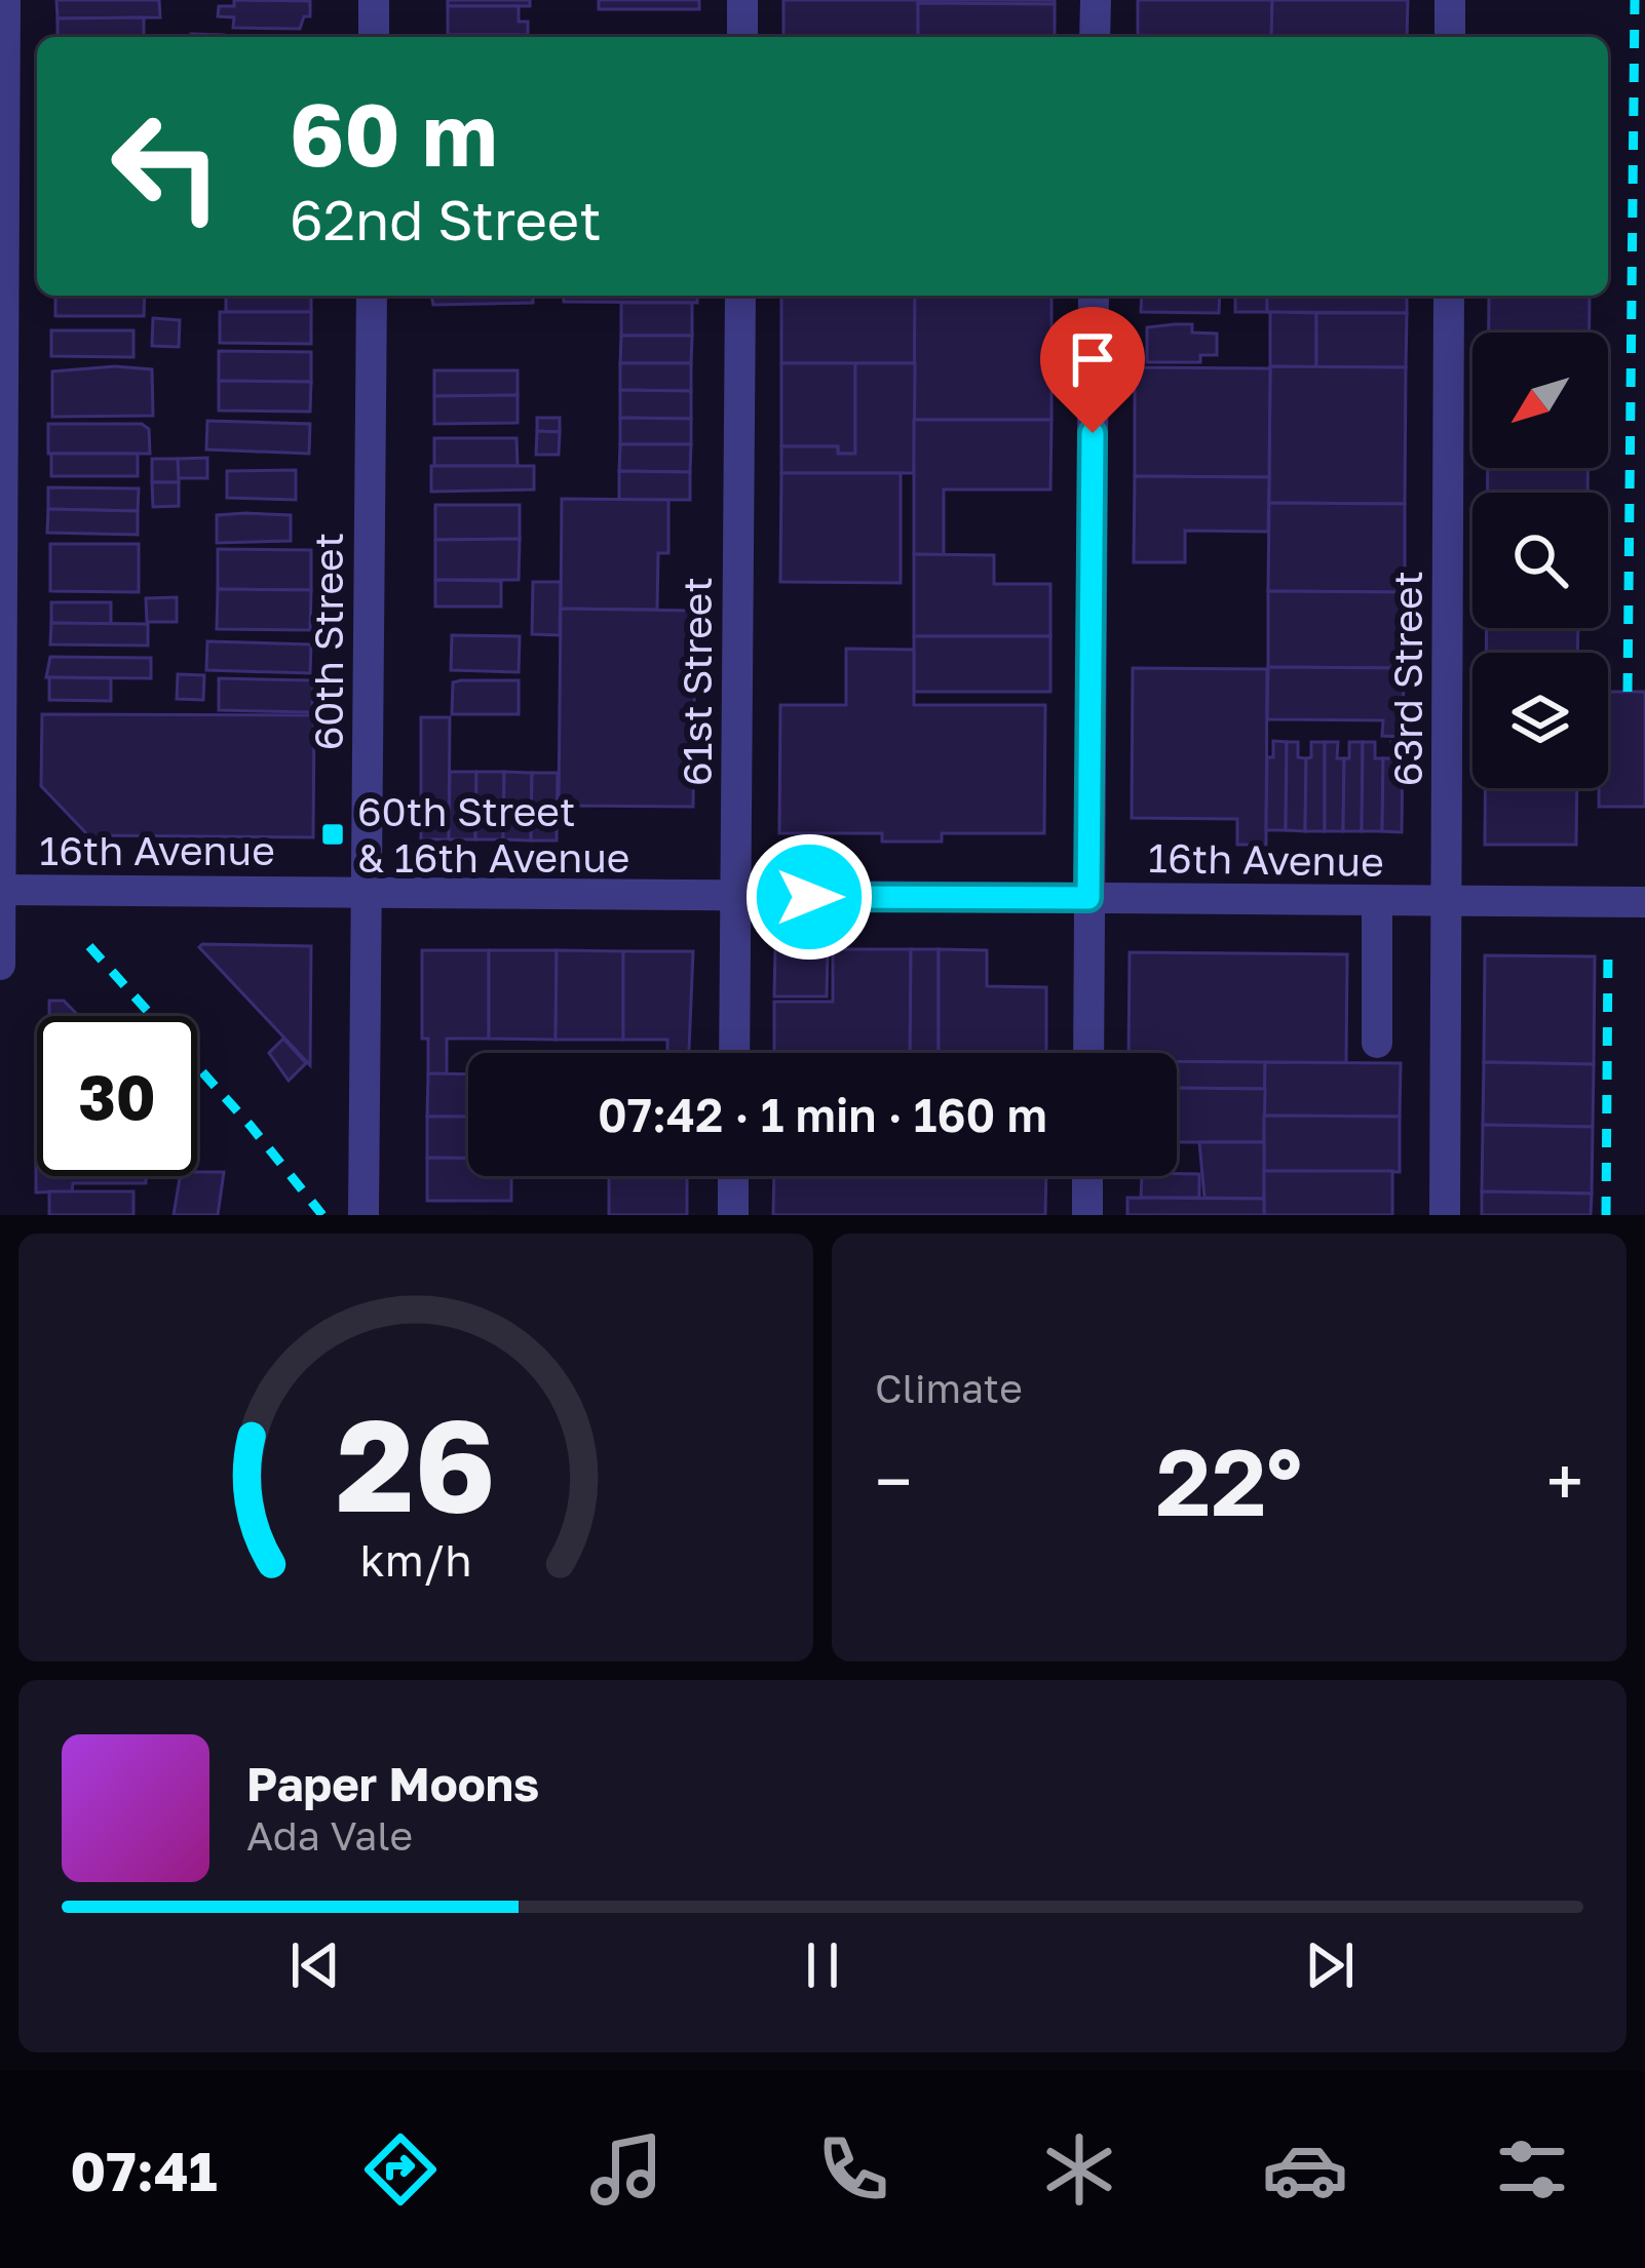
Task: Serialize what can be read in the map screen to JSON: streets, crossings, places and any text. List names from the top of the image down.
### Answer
{
  "streets": {
    "street": [
      "60th Street",
      "63rd Street",
      "61st Street",
      "16th Avenue"
    ]
  },
  "crossings": [
    ["60th Street", "16th Avenue"],
    ["63rd Street", "16th Avenue"],
    ["61st Street", "16th Avenue"]
  ],
  "places": {
    "transit": ["60th Street & 16th Avenue"]
  },
  "north": "bottom left",
  "page": {
    "turn": ["60 m", "62nd Street"],
    "limit": "30",
    "trip": "07:42 · 1 min · 160 m",
    "tile": "Climate",
    "heat": ["−", "22°", "+"],
    "song": ["Paper Moons", "Ada Vale"],
    "tabs": "07:41",
    "gauge": ["26", "km/h"]
  }
}
